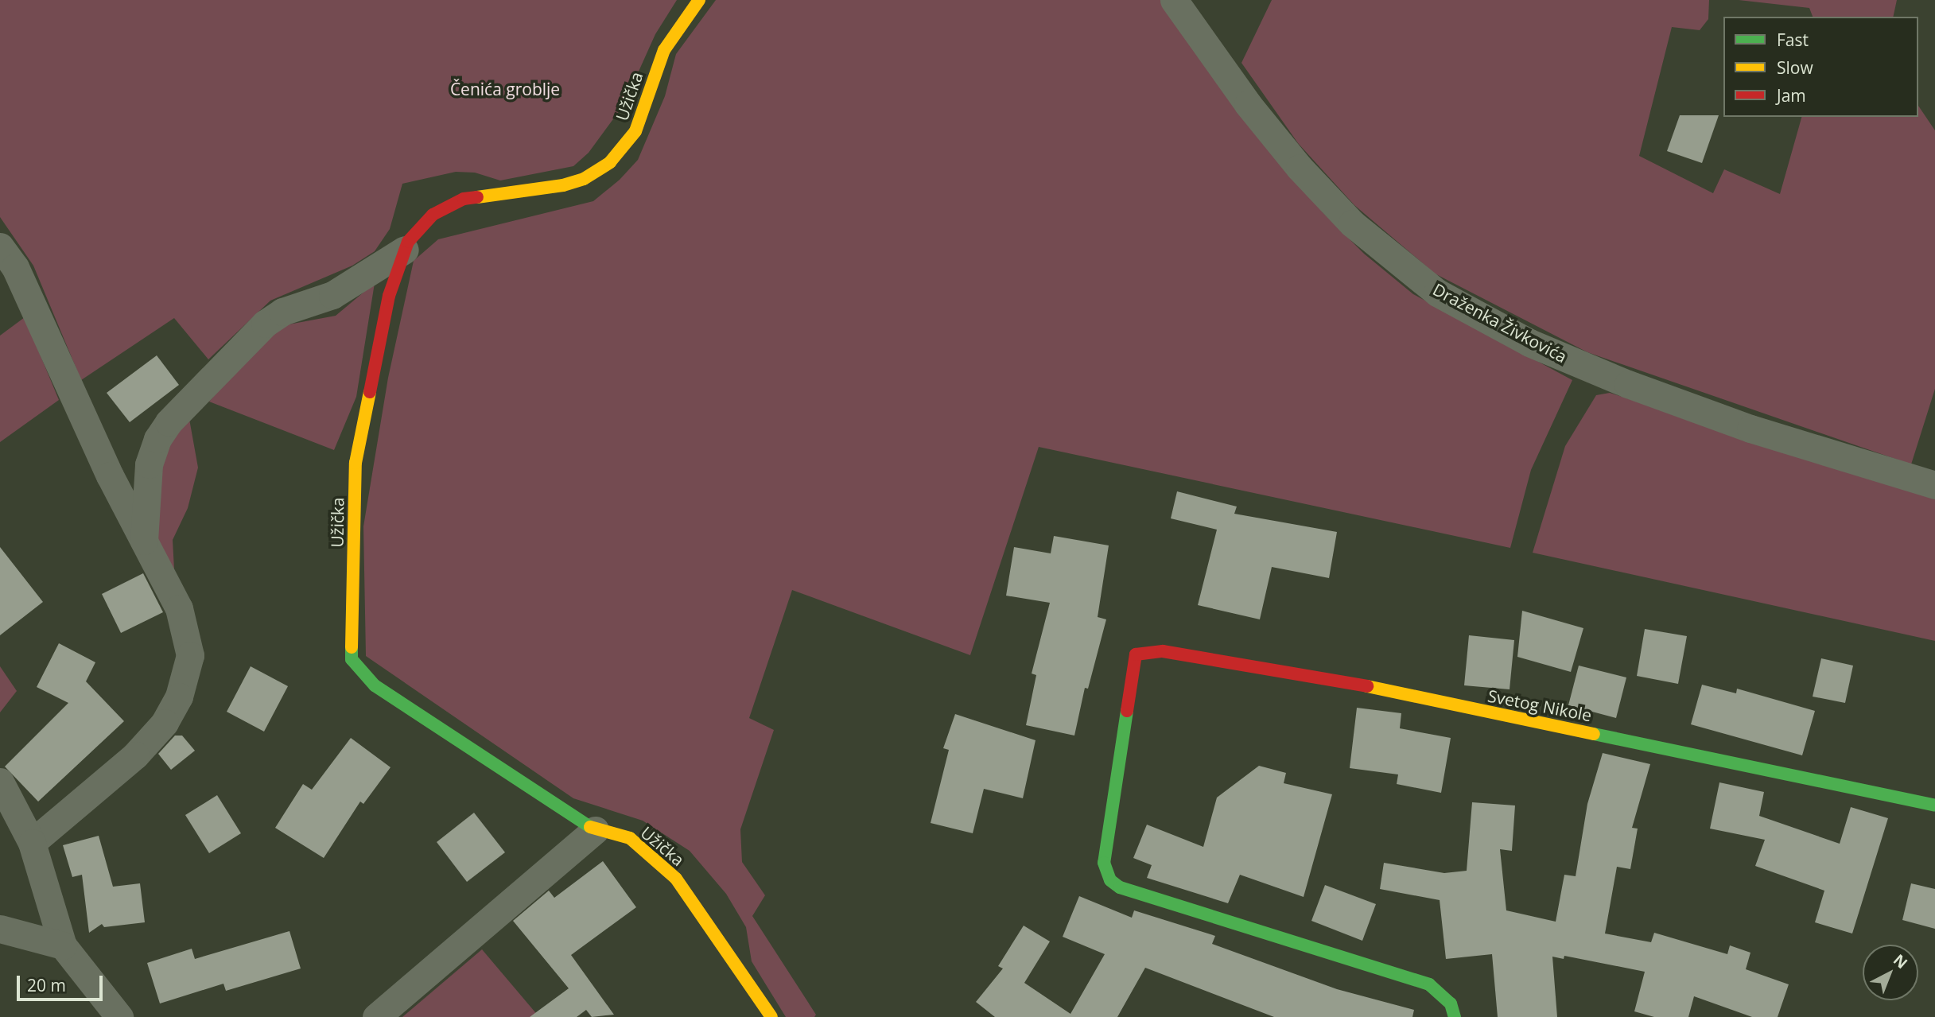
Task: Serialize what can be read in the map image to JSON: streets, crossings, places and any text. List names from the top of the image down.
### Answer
{
  "streets": {
    "street": ["Užička", "Draženka Živkovića", "Svetog Nikole"]
  },
  "parks": ["Čenića groblje"],
  "legend": ["Fast", "Slow", "Jam"],
  "scale_bar": "20 m",
  "north": "top right"
}
